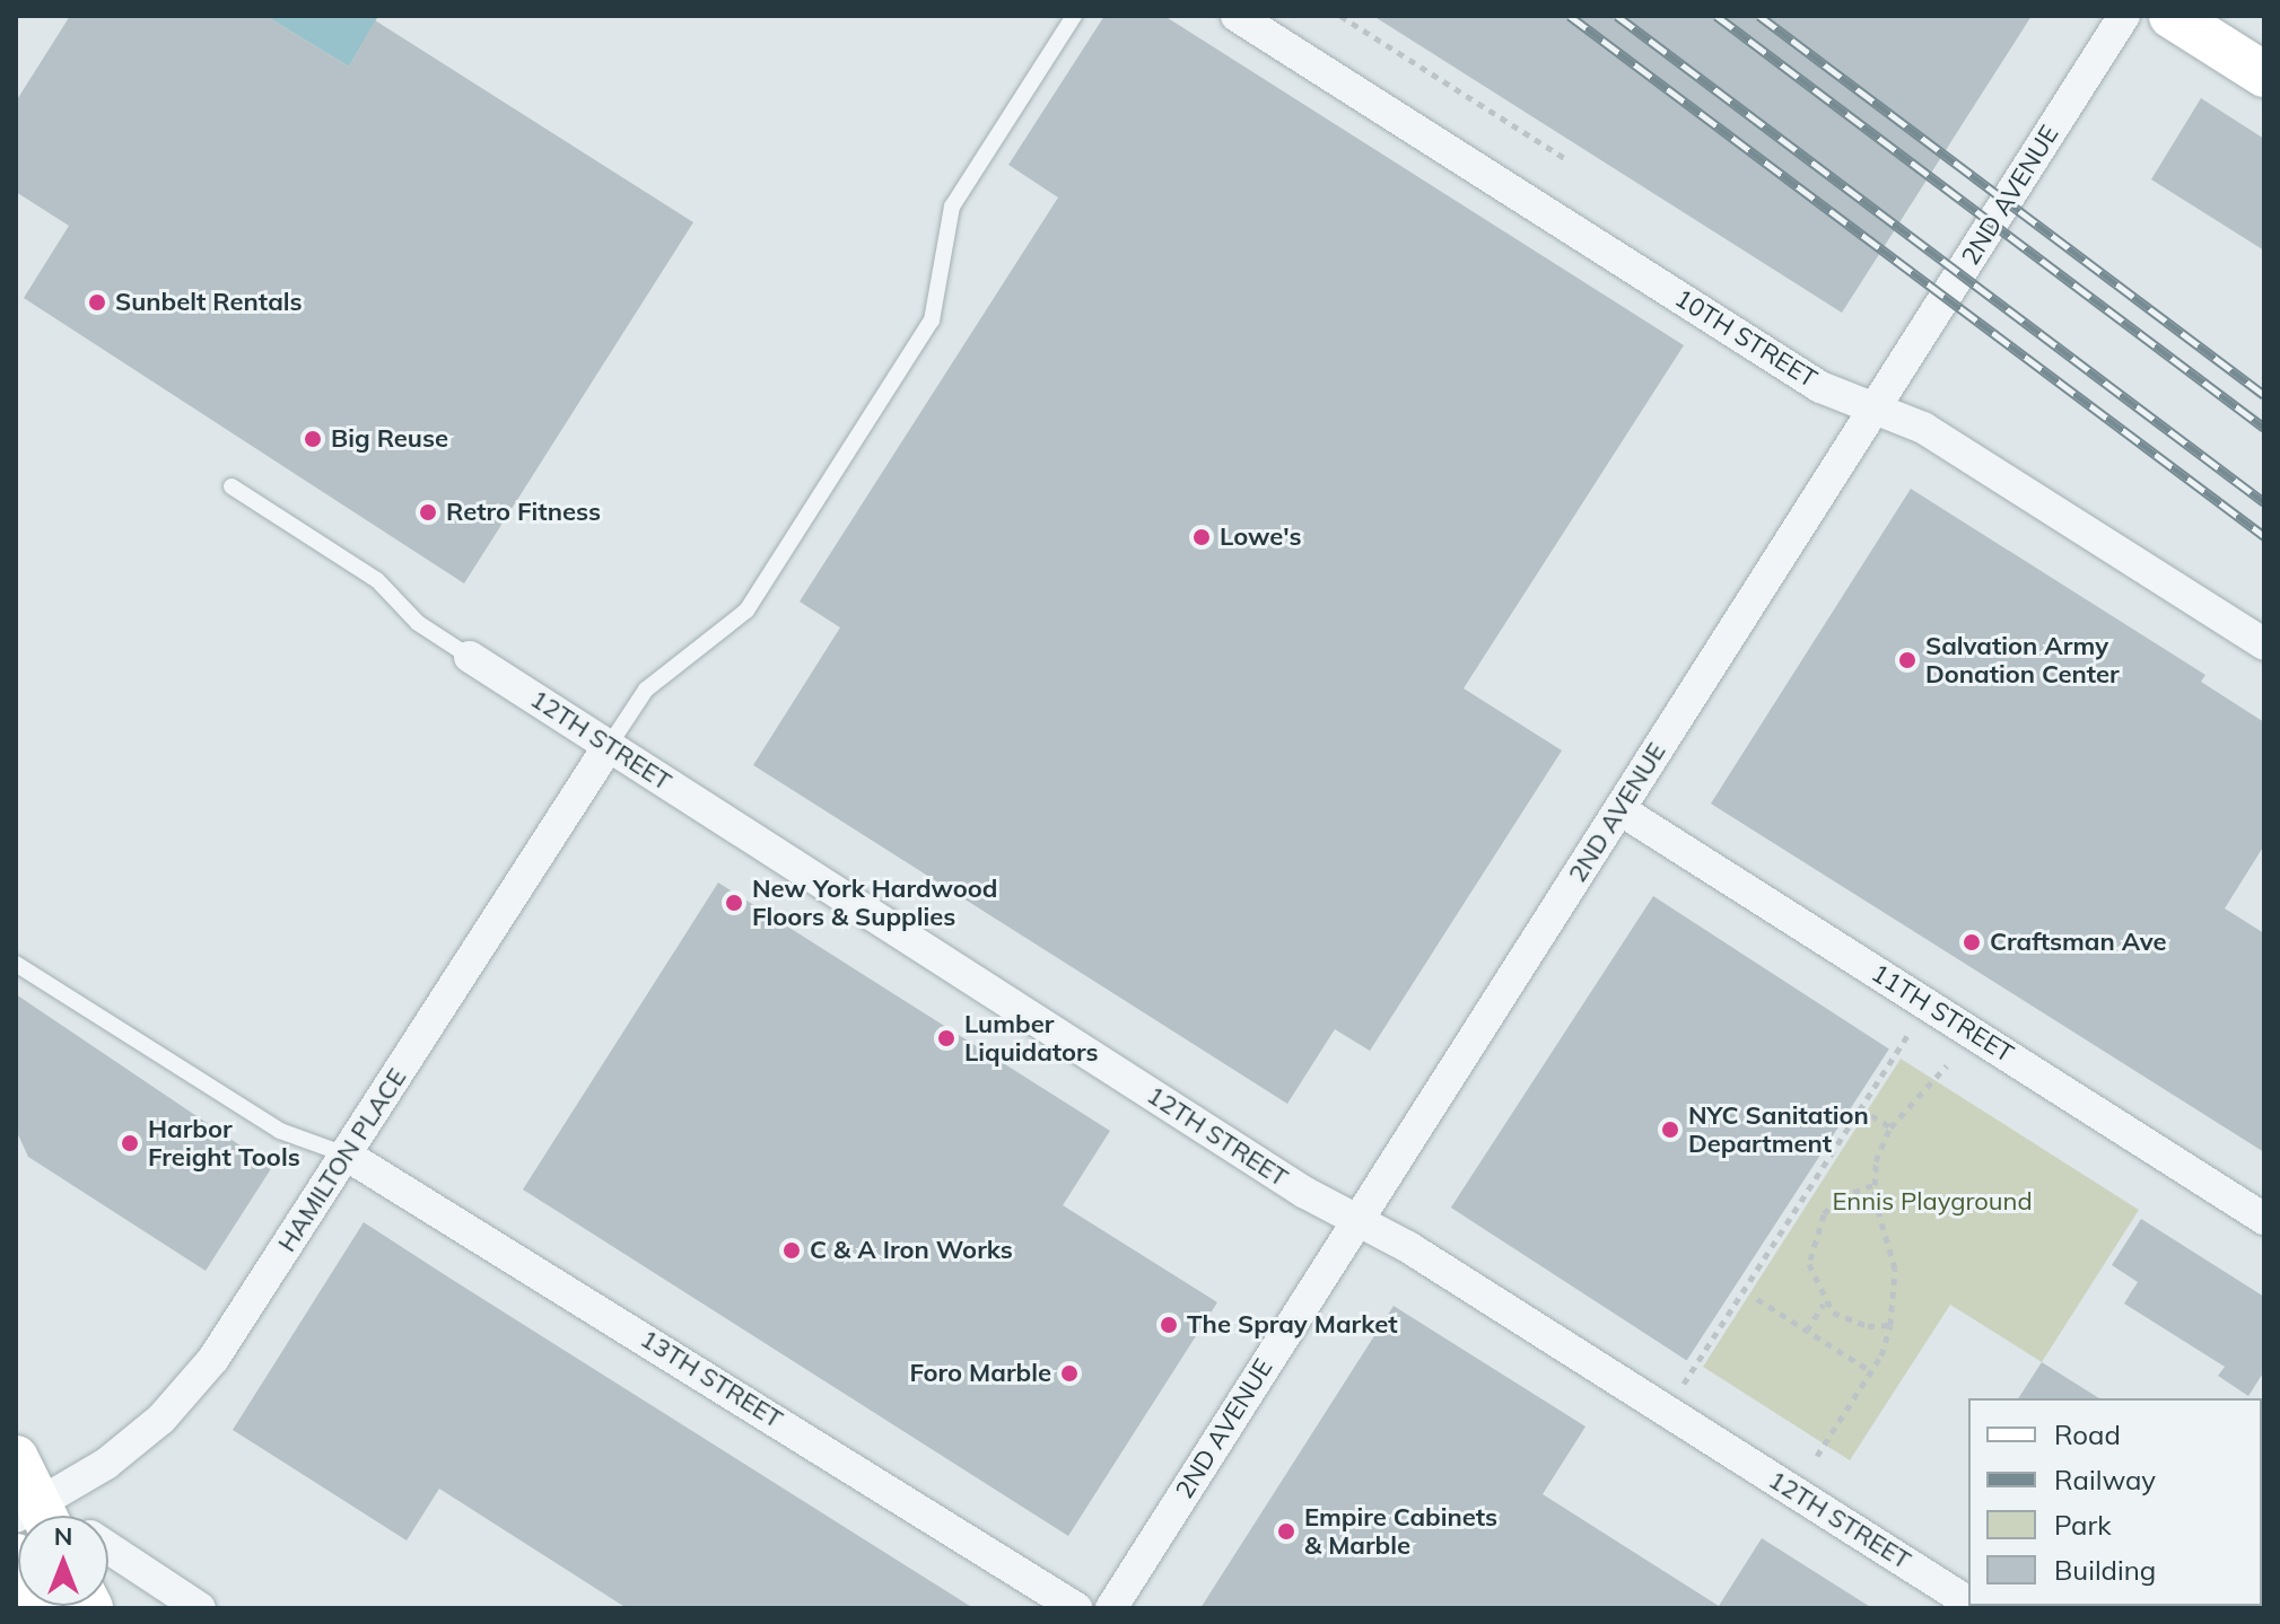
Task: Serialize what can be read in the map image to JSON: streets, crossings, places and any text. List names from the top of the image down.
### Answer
{
  "streets": {
    "street": [
      "2ND AVENUE",
      "10TH STREET",
      "12TH STREET",
      "11TH STREET",
      "HAMILTON PLACE",
      "13TH STREET"
    ]
  },
  "crossings": [
    ["2ND AVENUE", "10TH STREET"],
    ["2ND AVENUE", "12TH STREET"],
    ["2ND AVENUE", "11TH STREET"],
    ["12TH STREET", "HAMILTON PLACE"],
    ["HAMILTON PLACE", "13TH STREET"]
  ],
  "parks": ["Ennis Playground"],
  "places": [
    "Sunbelt Rentals",
    "Big Reuse",
    "Retro Fitness",
    "Lowe's",
    "Salvation Army Donation Center",
    "New York Hardwood Floors & Supplies",
    "Craftsman Ave",
    "Lumber Liquidators",
    "NYC Sanitation Department",
    "Harbor Freight Tools",
    "C & A Iron Works",
    "The Spray Market",
    "Foro Marble",
    "Empire Cabinets & Marble"
  ],
  "legend": [
    "Road",
    "Railway",
    "Park",
    "Building"
  ],
  "north": "top"
}
